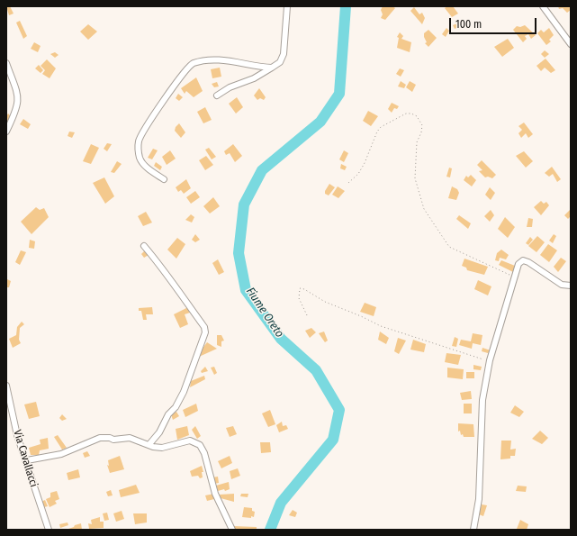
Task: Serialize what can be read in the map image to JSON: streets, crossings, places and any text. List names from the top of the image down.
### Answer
{
  "streets": {
    "street": ["Via Cavallacci"]
  },
  "water": ["Fiume Oreto"],
  "scale_bar": "100 m"
}
